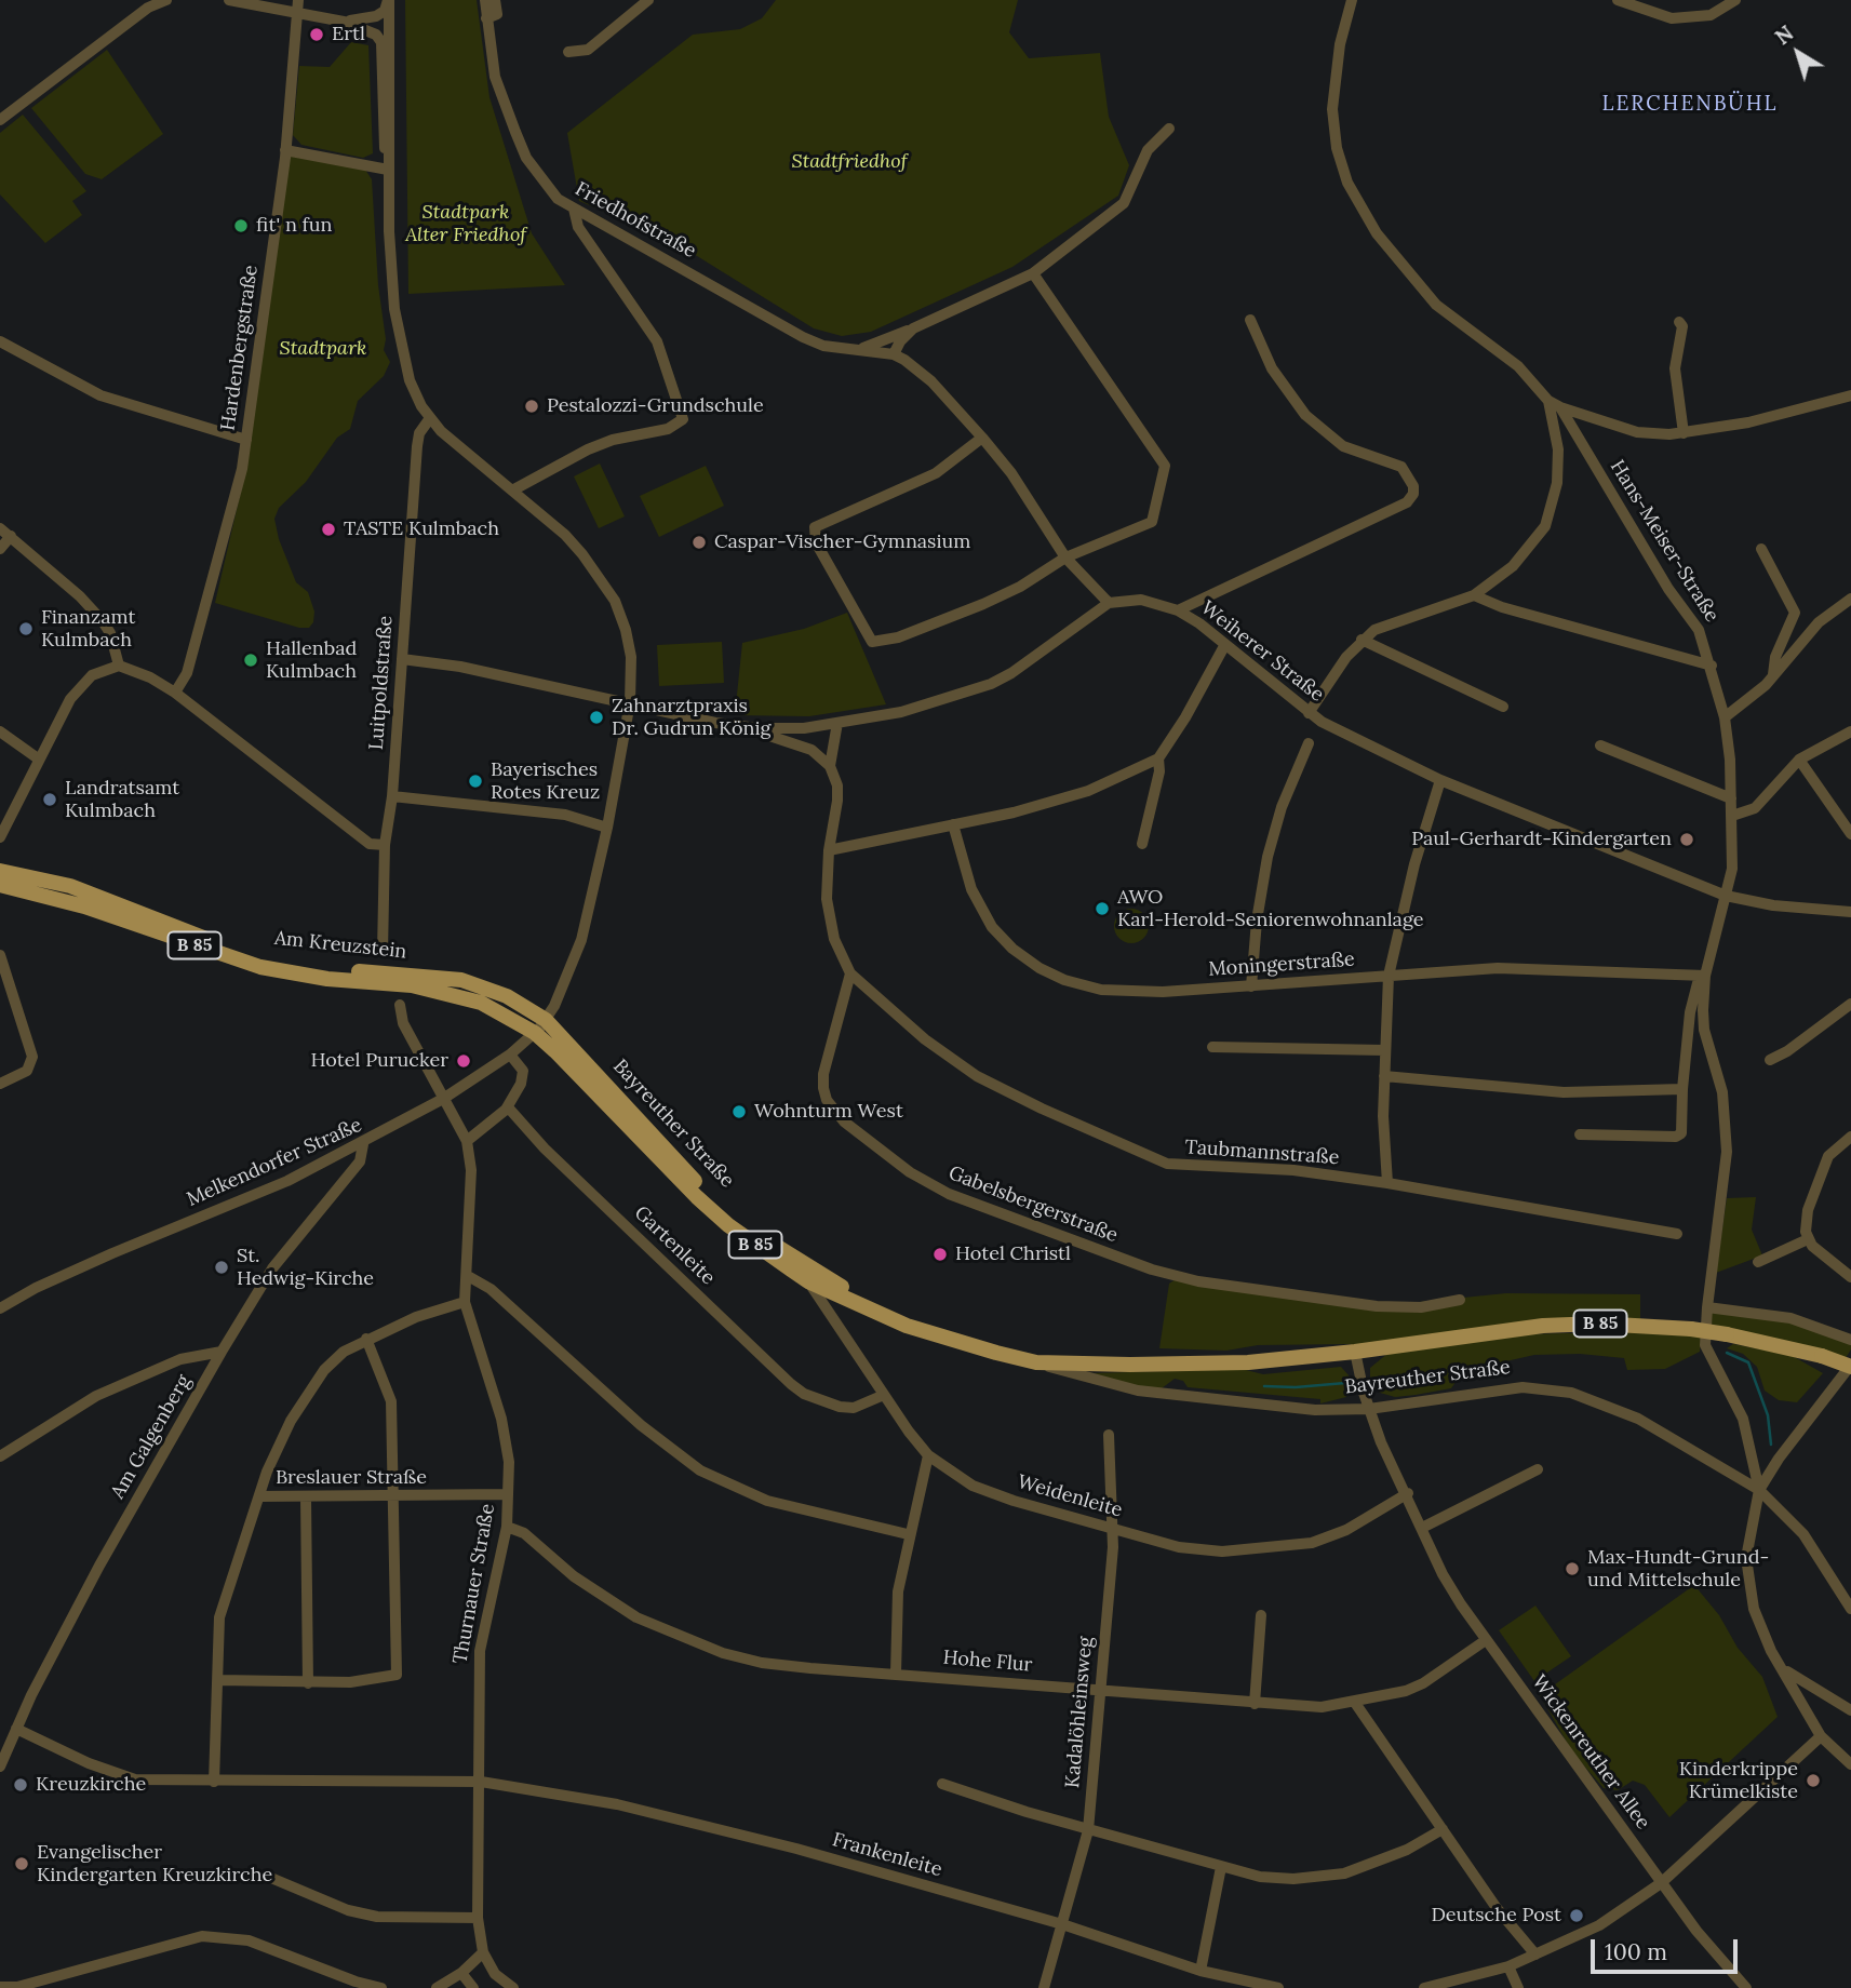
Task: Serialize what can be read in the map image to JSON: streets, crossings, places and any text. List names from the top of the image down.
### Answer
{
  "streets": {
    "main road": ["B 85", "Am Kreuzstein", "Bayreuther Straße"],
    "street": [
      "Friedhofstraße",
      "Hardenbergstraße",
      "Hans-Meiser-Straße",
      "Weiherer Straße",
      "Luitpoldstraße",
      "Moningerstraße",
      "Taubmannstraße",
      "Melkendorfer Straße",
      "Gabelsbergerstraße",
      "Gartenleite",
      "Am Galgenberg",
      "Breslauer Straße",
      "Weidenleite",
      "Thurnauer Straße",
      "Hohe Flur",
      "Kadalöhleinsweg",
      "Wickenreuther Allee",
      "Frankenleite"
    ]
  },
  "crossings": [
    ["Hans-Meiser-Straße", "Weiherer Straße"],
    ["Hans-Meiser-Straße", "Moningerstraße"],
    ["Luitpoldstraße", "Melkendorfer Straße"],
    ["Am Kreuzstein", "Bayreuther Straße"],
    ["Am Kreuzstein", "Melkendorfer Straße"],
    ["Bayreuther Straße", "Melkendorfer Straße"],
    ["Bayreuther Straße", "Weidenleite"],
    ["Bayreuther Straße", "Wickenreuther Allee"],
    ["Taubmannstraße", "Gabelsbergerstraße"],
    ["Melkendorfer Straße", "Am Galgenberg"],
    ["Melkendorfer Straße", "Thurnauer Straße"],
    ["Gartenleite", "Weidenleite"],
    ["Am Galgenberg", "Frankenleite"],
    ["Breslauer Straße", "Thurnauer Straße"],
    ["Breslauer Straße", "Frankenleite"],
    ["Weidenleite", "Kadalöhleinsweg"],
    ["Weidenleite", "Wickenreuther Allee"],
    ["Thurnauer Straße", "Hohe Flur"],
    ["Thurnauer Straße", "Frankenleite"],
    ["Hohe Flur", "Kadalöhleinsweg"],
    ["Hohe Flur", "Wickenreuther Allee"],
    ["Kadalöhleinsweg", "Frankenleite"]
  ],
  "districts": ["LERCHENBÜHL"],
  "parks": ["Stadtfriedhof", "Stadtpark Alter Friedhof", "Stadtpark"],
  "places": [
    "Ertl",
    "fit' n fun",
    "Pestalozzi-Grundschule",
    "TASTE Kulmbach",
    "Caspar-Vischer-Gymnasium",
    "Finanzamt Kulmbach",
    "Hallenbad Kulmbach",
    "Zahnarztpraxis Dr. Gudrun König",
    "Bayerisches Rotes Kreuz",
    "Landratsamt Kulmbach",
    "Paul-Gerhardt-Kindergarten",
    "AWO Karl-Herold-Seniorenwohnanlage",
    "Hotel Purucker",
    "Wohnturm West",
    "Hotel Christl",
    "St. Hedwig-Kirche",
    "Max-Hundt-Grund- und Mittelschule",
    "Kinderkrippe Krümelkiste",
    "Kreuzkirche",
    "Evangelischer Kindergarten Kreuzkirche",
    "Deutsche Post"
  ],
  "scale_bar": "100 m",
  "north": "top left"
}
